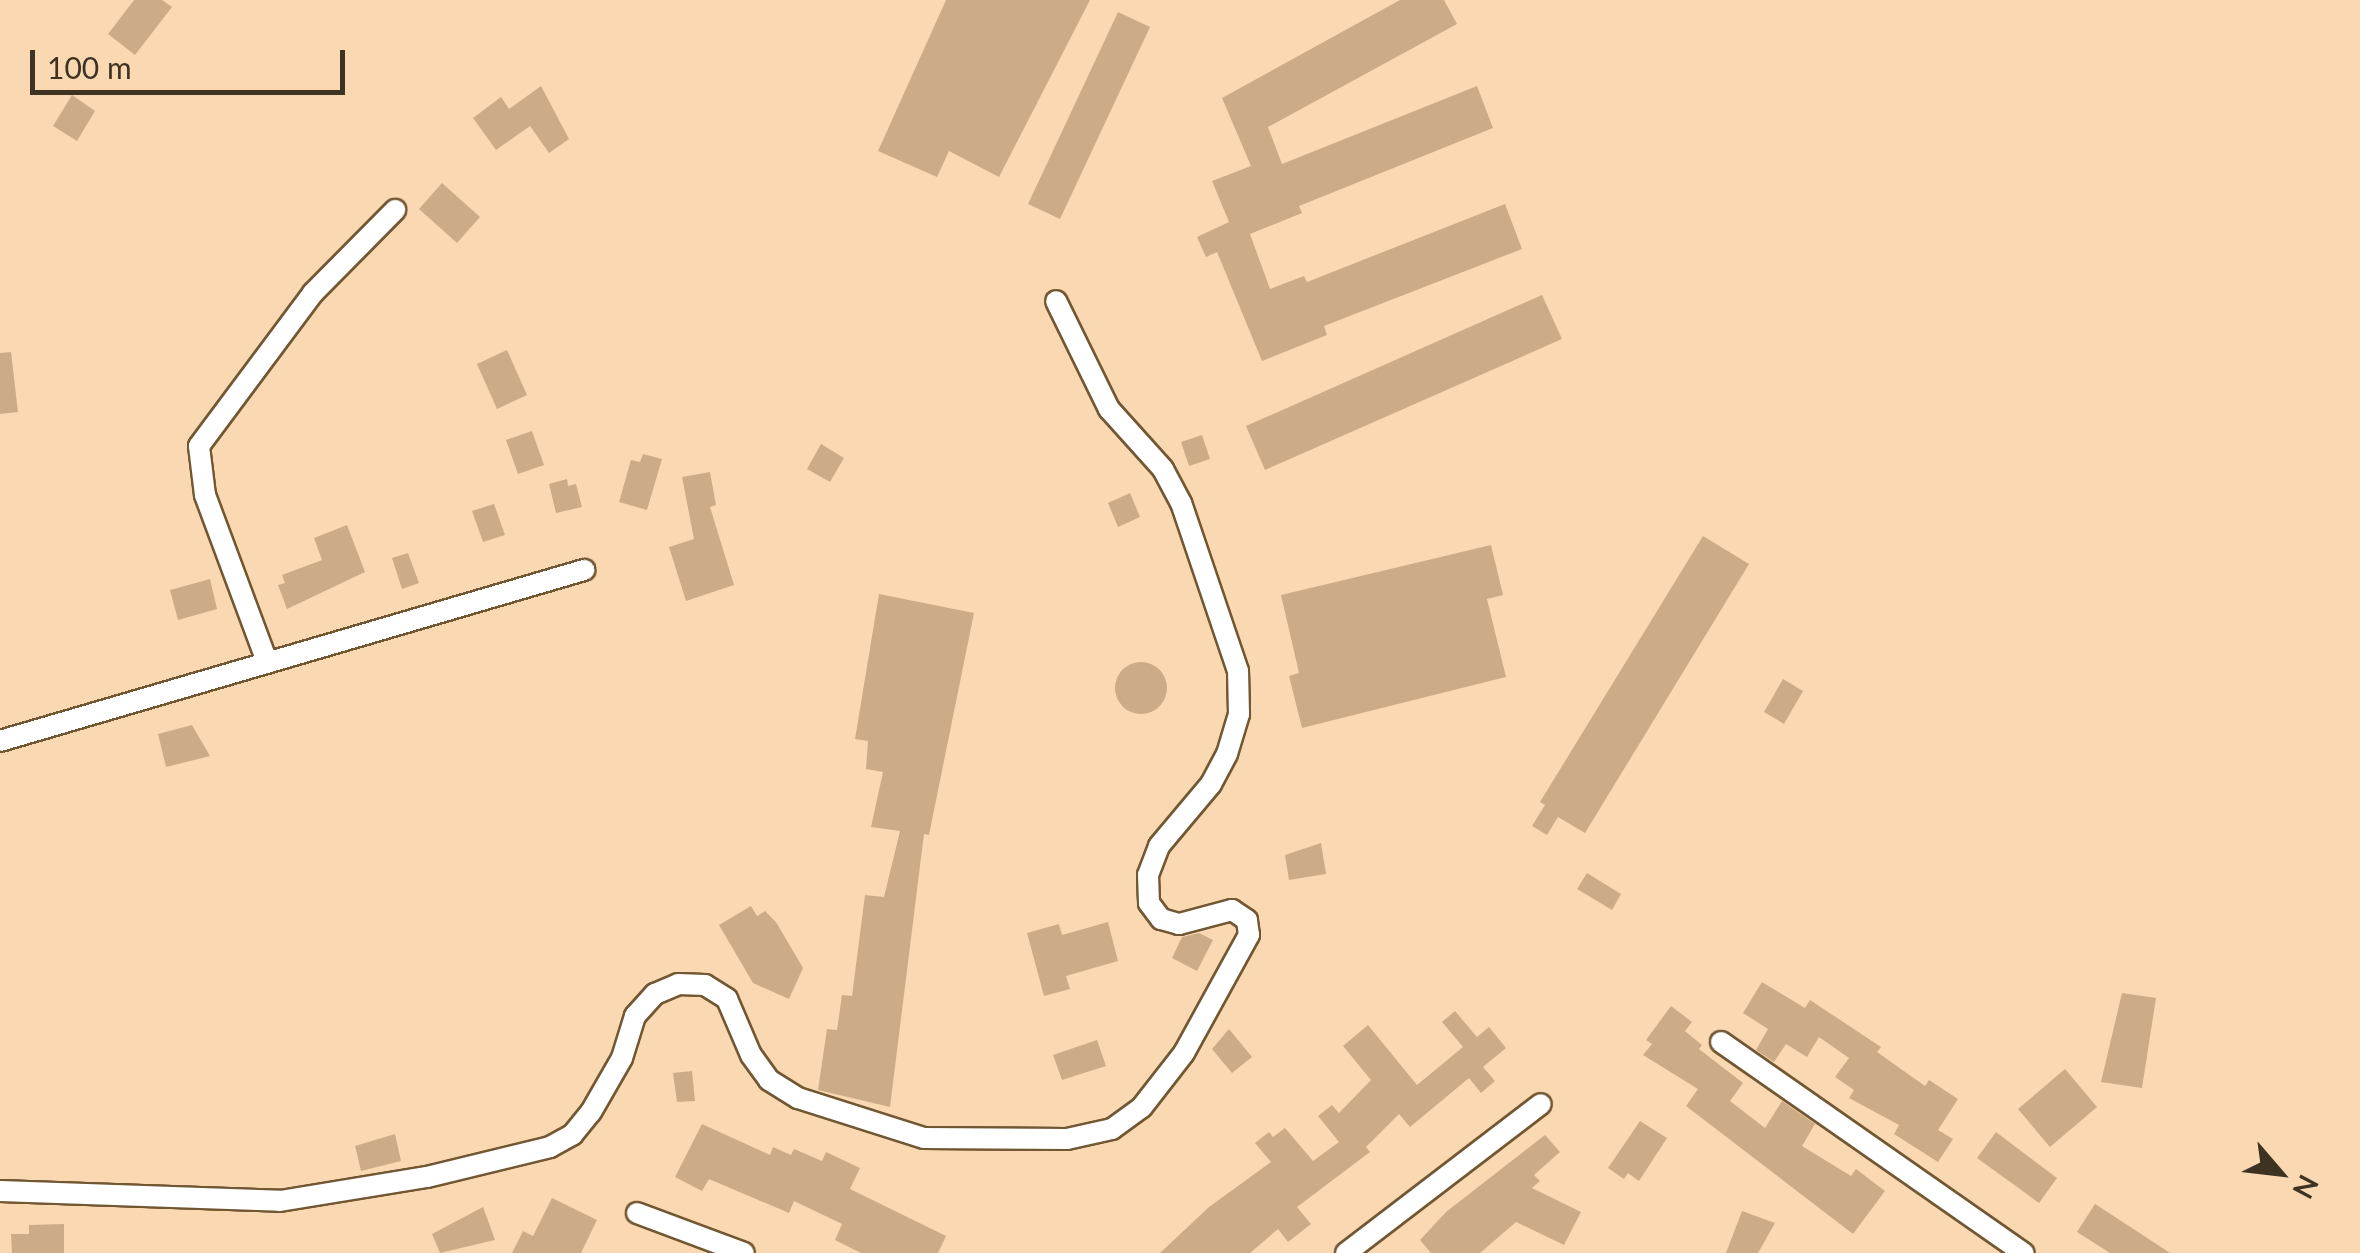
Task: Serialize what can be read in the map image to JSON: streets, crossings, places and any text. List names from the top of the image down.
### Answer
{
  "scale_bar": "100 m",
  "north": "bottom right"
}
